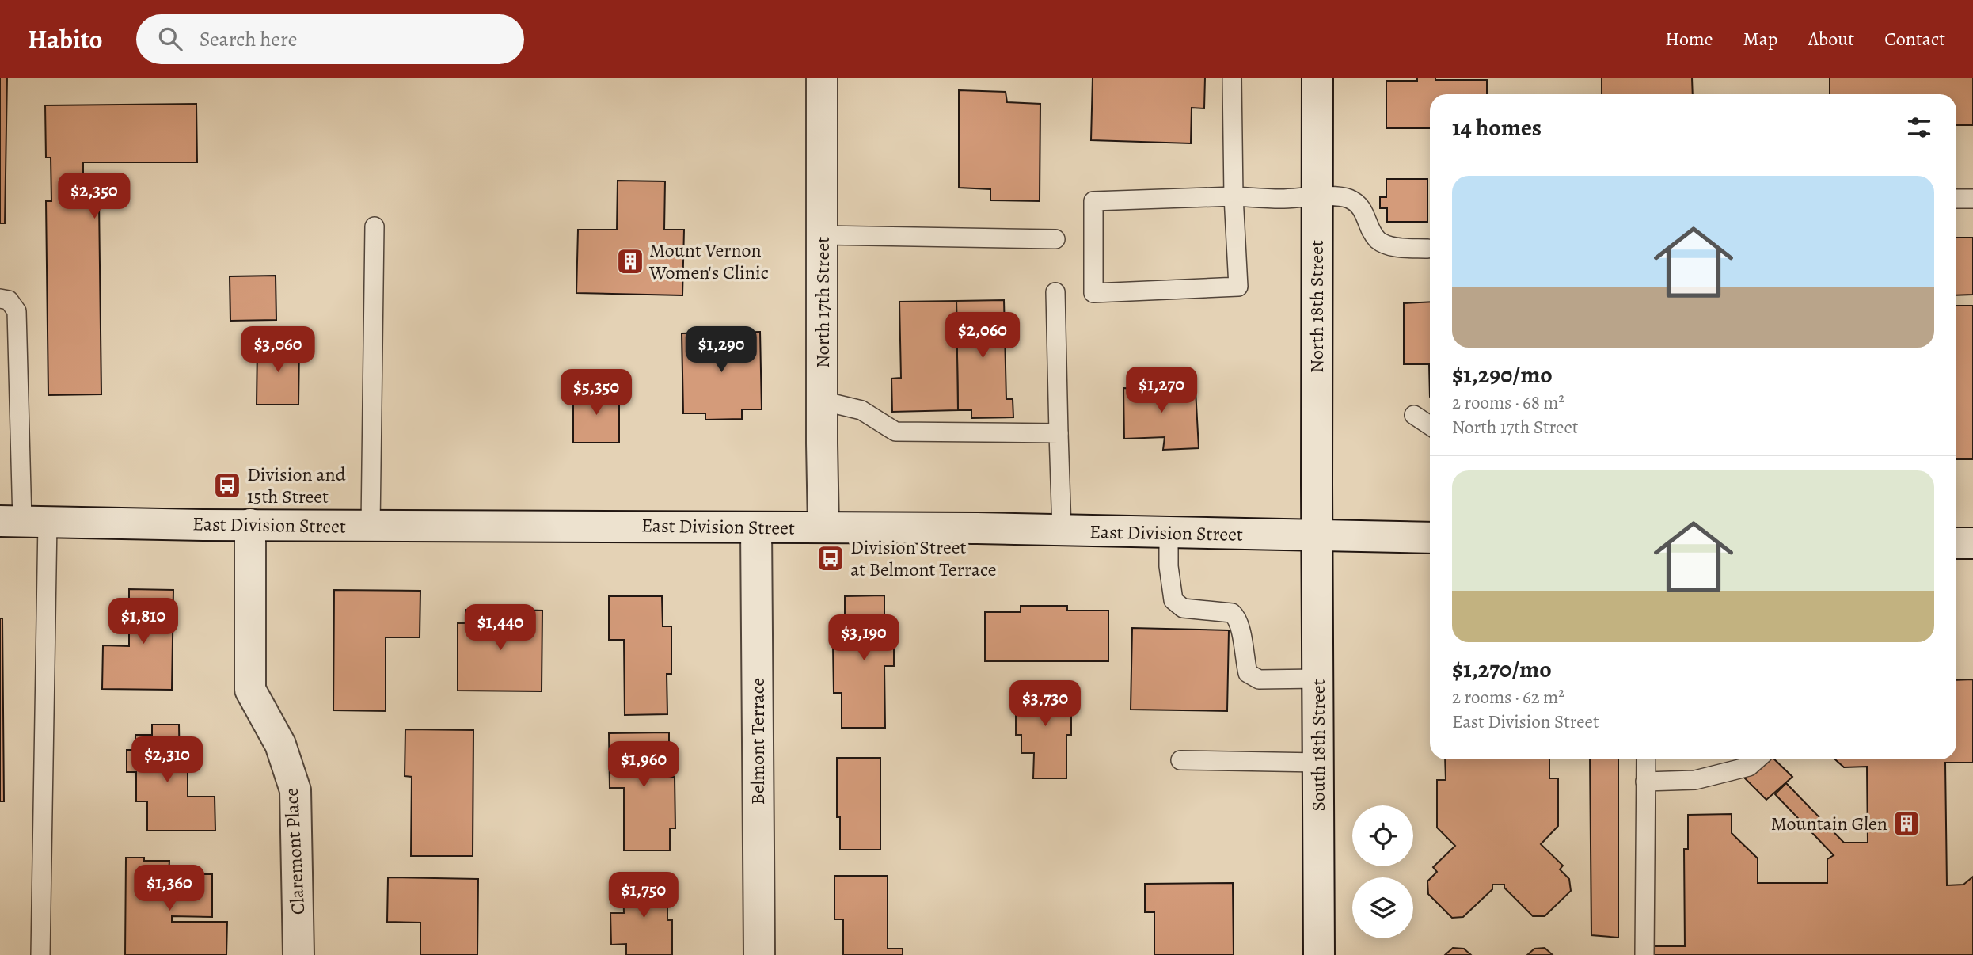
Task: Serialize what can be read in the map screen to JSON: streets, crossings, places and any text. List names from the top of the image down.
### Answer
{
  "streets": {
    "street": [
      "North 17th Street",
      "North 18th Street",
      "East Division Street",
      "Belmont Terrace",
      "South 18th Street",
      "Claremont Place"
    ]
  },
  "crossings": [
    ["North 17th Street", "East Division Street"],
    ["North 18th Street", "East Division Street"],
    ["North 18th Street", "South 18th Street"],
    ["East Division Street", "Belmont Terrace"],
    ["East Division Street", "South 18th Street"],
    ["East Division Street", "Claremont Place"]
  ],
  "places": {
    "building": ["Mount Vernon Women's Clinic", "Mountain Glen"],
    "bus stop": ["Division and 15th Street", "Division Street at Belmont Terrace"]
  },
  "page": {
    "header": "Habito",
    "search": "Search here",
    "nav": [
      "Home",
      "Map",
      "About",
      "Contact"
    ],
    "heading": "14 homes",
    "list": [
      {
        "name": "$1,290/mo",
        "note": "2 rooms · 68 m² · North 17th Street"
      },
      {
        "name": "$1,270/mo",
        "note": "2 rooms · 62 m² · East Division Street"
      }
    ],
    "price": [
      "$2,350",
      "$2,060",
      "$3,060",
      "$1,290",
      "$1,270",
      "$5,350",
      "$1,810",
      "$1,440",
      "$3,190",
      "$3,730",
      "$2,310",
      "$1,960",
      "$1,360",
      "$1,750"
    ]
  }
}
